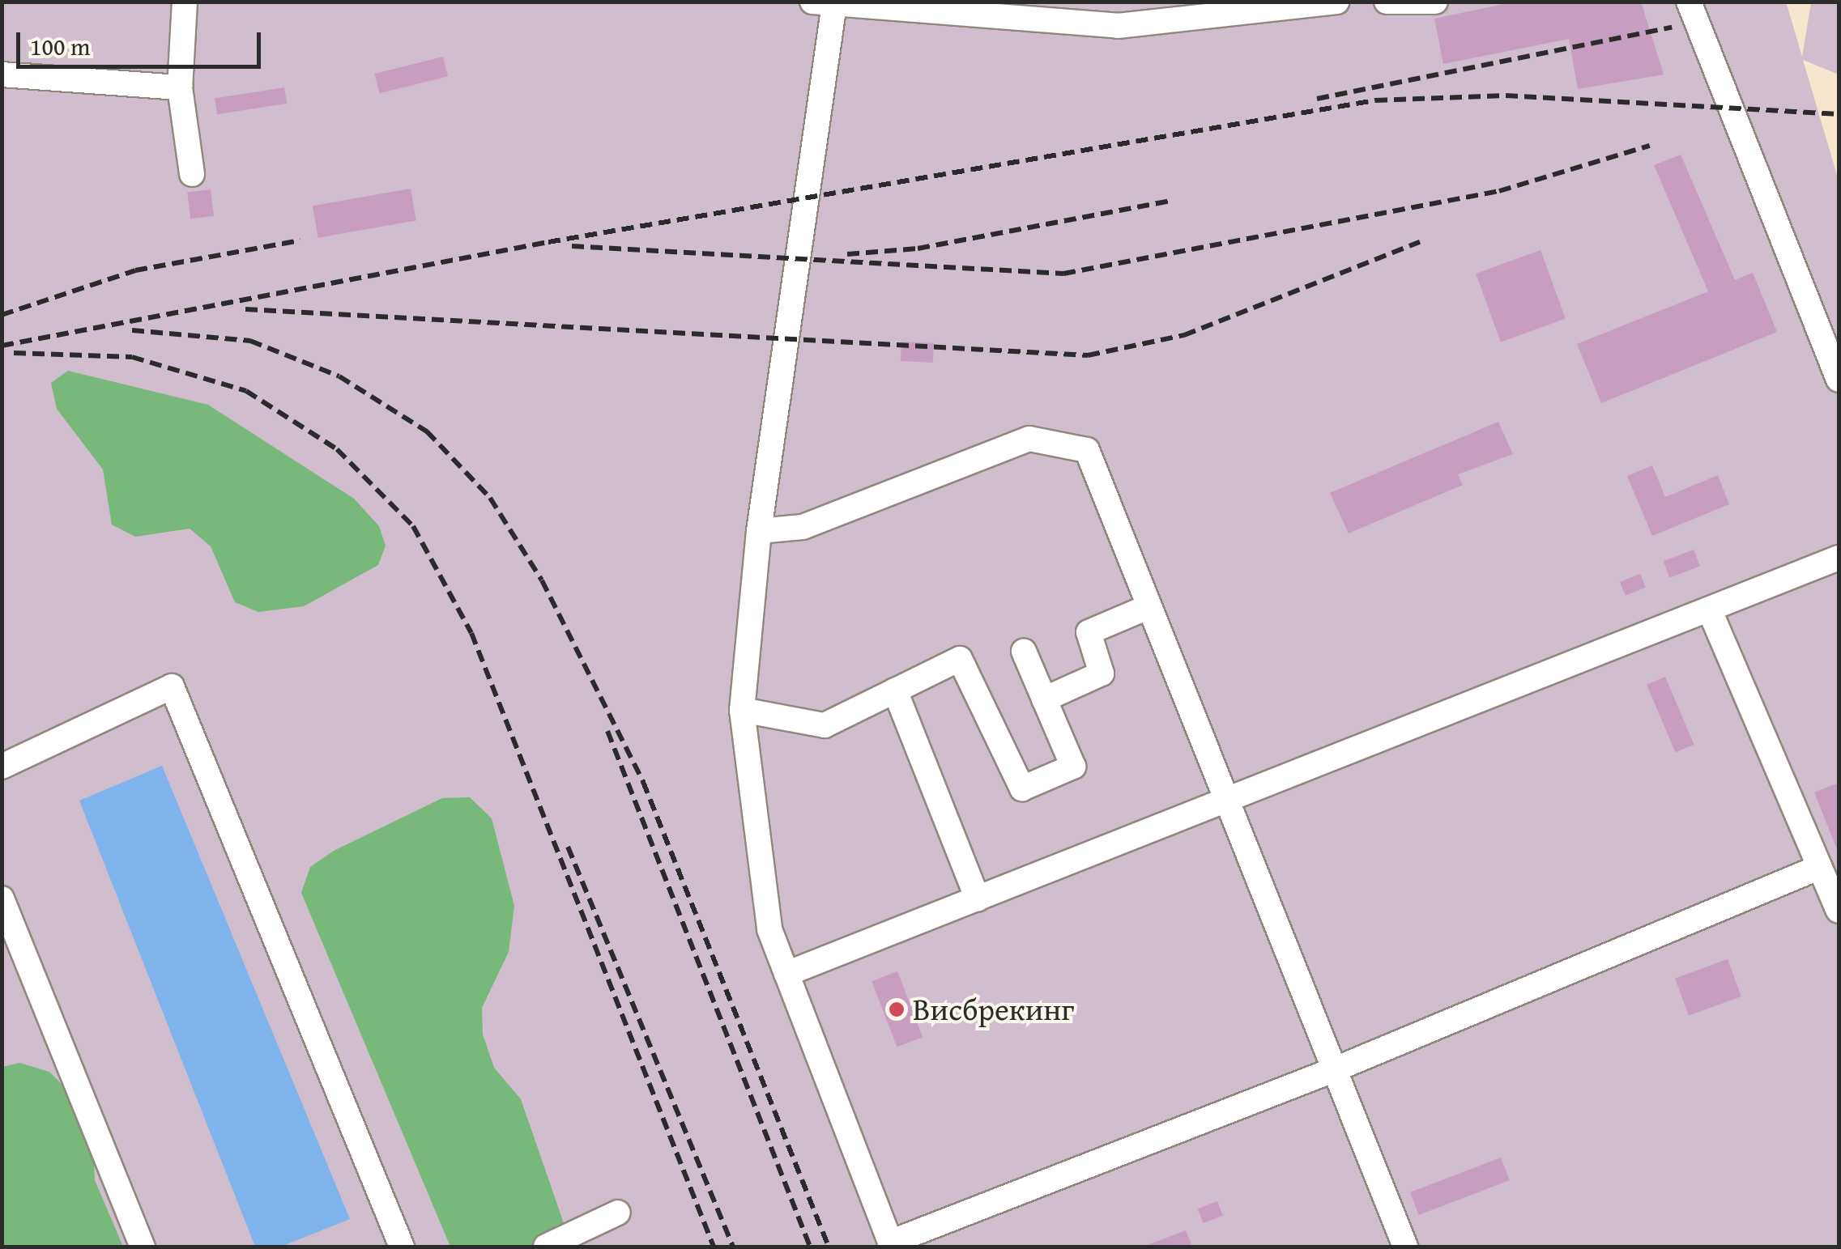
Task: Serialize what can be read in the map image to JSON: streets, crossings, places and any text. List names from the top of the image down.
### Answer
{
  "places": ["Висбрекинг"],
  "scale_bar": "100 m"
}
